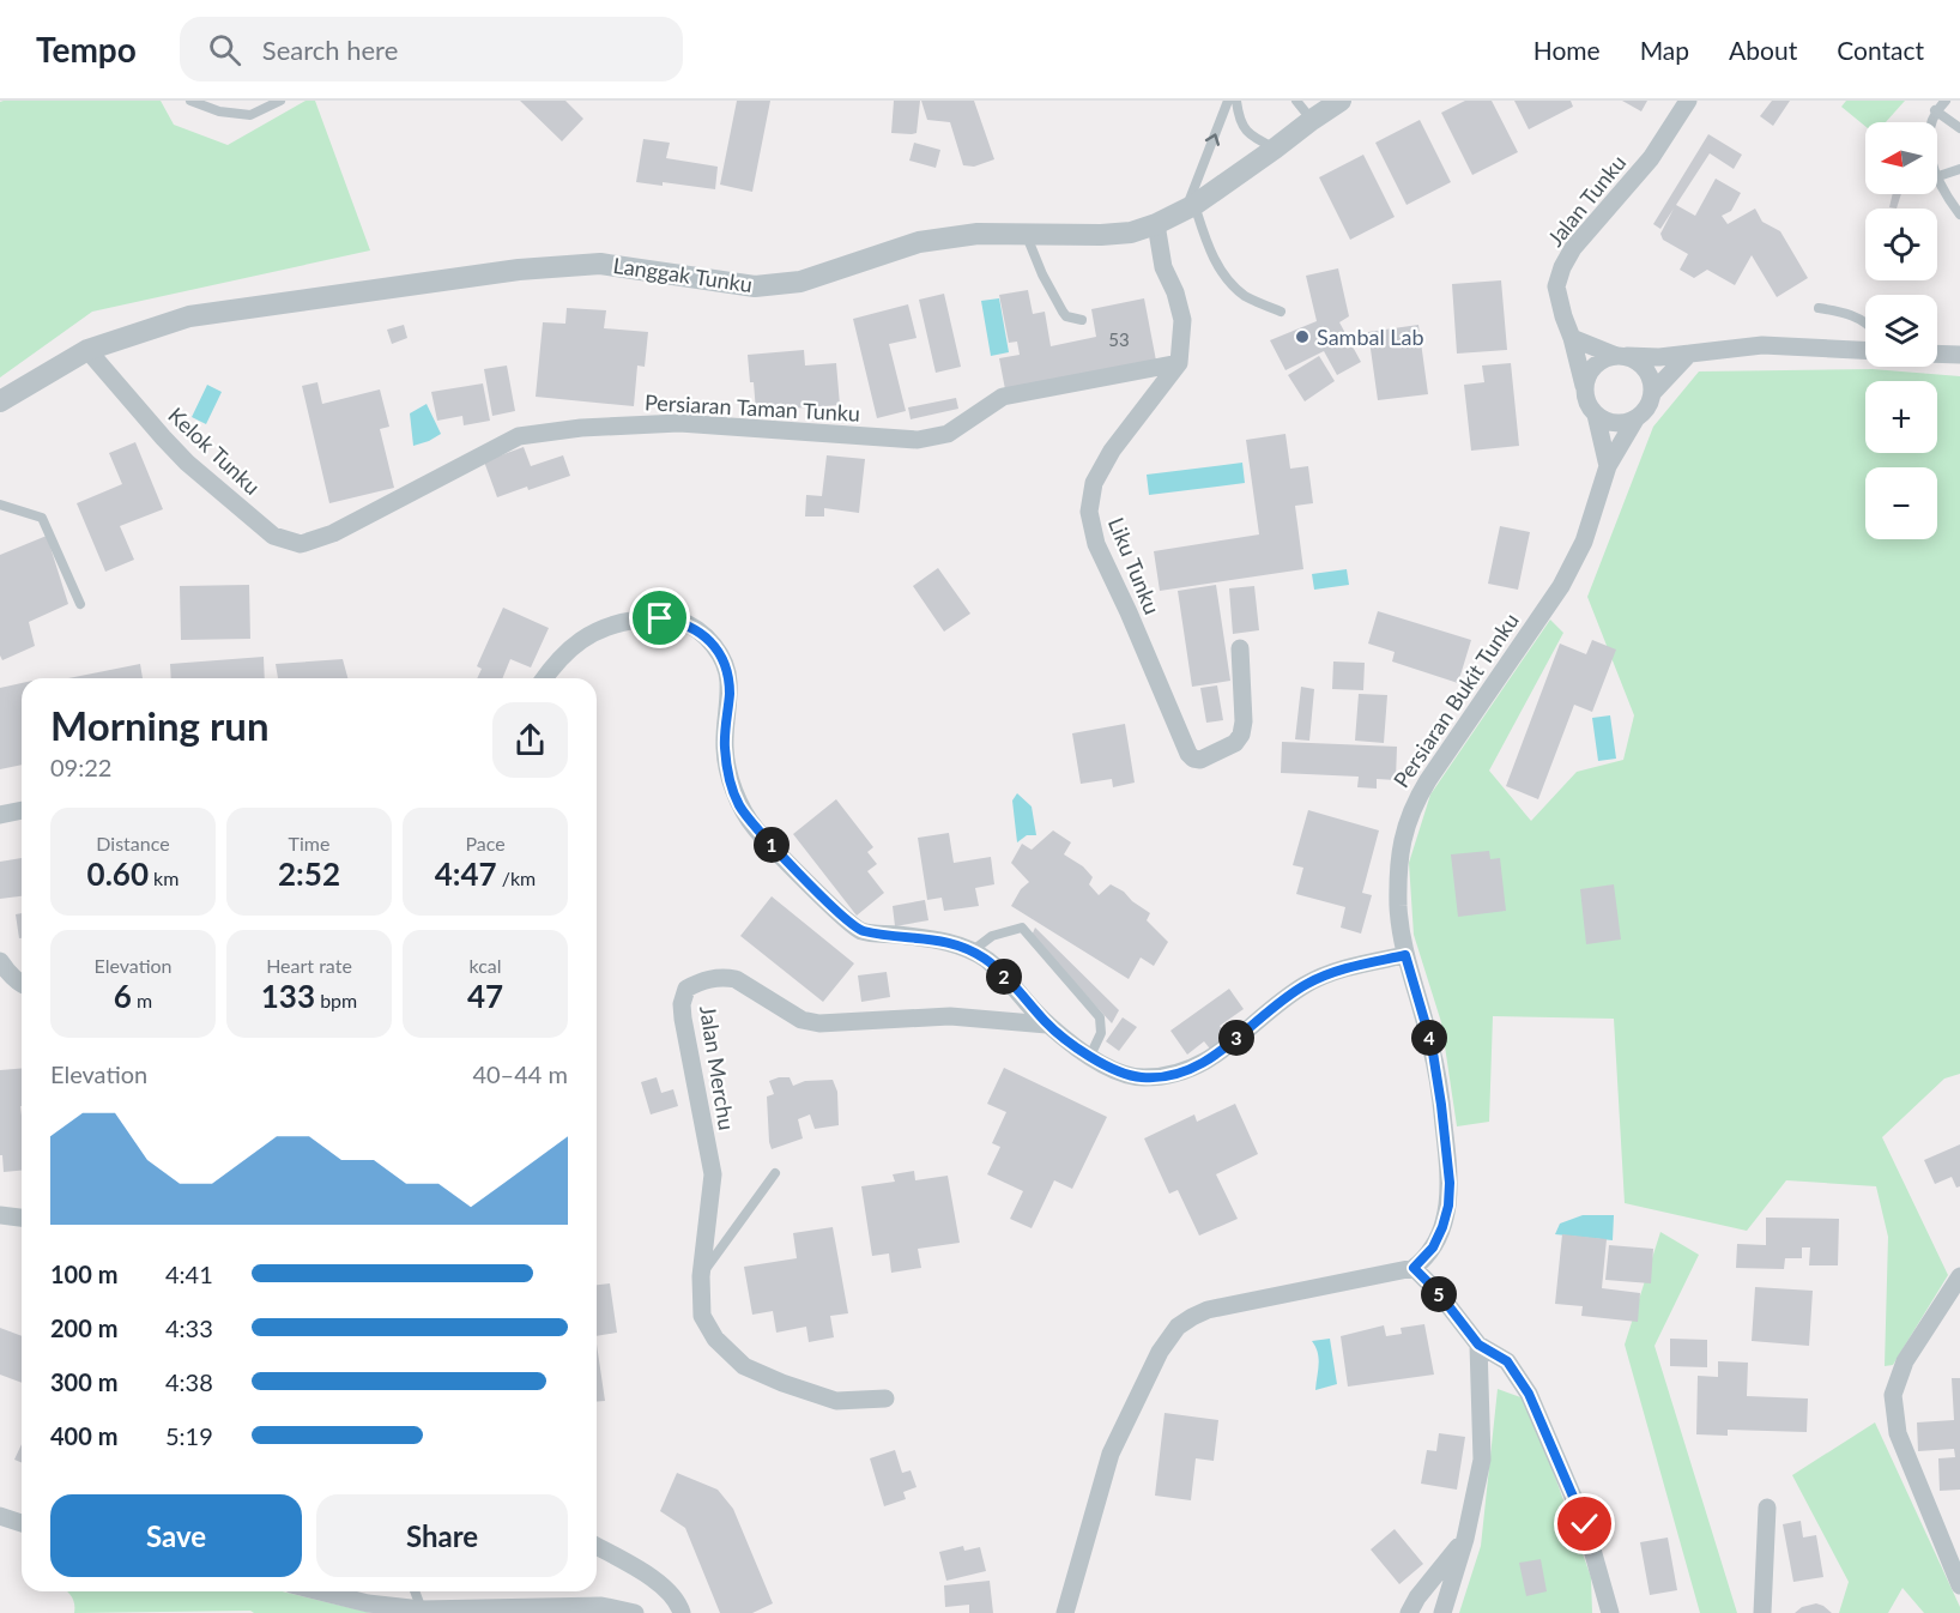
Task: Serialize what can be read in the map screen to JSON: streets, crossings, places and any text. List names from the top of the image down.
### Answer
{
  "streets": {
    "street": [
      "Jalan Tunku",
      "Langgak Tunku",
      "Persiaran Taman Tunku",
      "Kelok Tunku",
      "Liku Tunku",
      "Persiaran Bukit Tunku",
      "Jalan Merchu"
    ]
  },
  "crossings": [
    ["Jalan Tunku", "Persiaran Bukit Tunku"],
    ["Langgak Tunku", "Kelok Tunku"],
    ["Persiaran Taman Tunku", "Kelok Tunku"],
    ["Persiaran Taman Tunku", "Liku Tunku"]
  ],
  "places": ["Sambal Lab"],
  "house_numbers": ["53"],
  "north": "left",
  "page": {
    "header": "Tempo",
    "search": "Search here",
    "nav": [
      "Home",
      "Map",
      "About",
      "Contact"
    ],
    "map_buttons": ["+", "−"],
    "heading": ["Morning run", "09:22"],
    "stats": [
      ["Distance", "0.60 km"],
      ["Time", "2:52"],
      ["Pace", "4:47 /km"],
      ["Elevation", "6 m"],
      ["Heart rate", "133 bpm"],
      ["kcal", "47"]
    ],
    "pins": [
      "1",
      "2",
      "3",
      "4",
      "5"
    ],
    "chart": ["Elevation", "40–44 m"],
    "list": [
      {
        "name": "100 m",
        "note": "4:41"
      },
      {
        "name": "200 m",
        "note": "4:33"
      },
      {
        "name": "300 m",
        "note": "4:38"
      },
      {
        "name": "400 m",
        "note": "5:19"
      }
    ],
    "buttons": ["Save", "Share"]
  }
}
